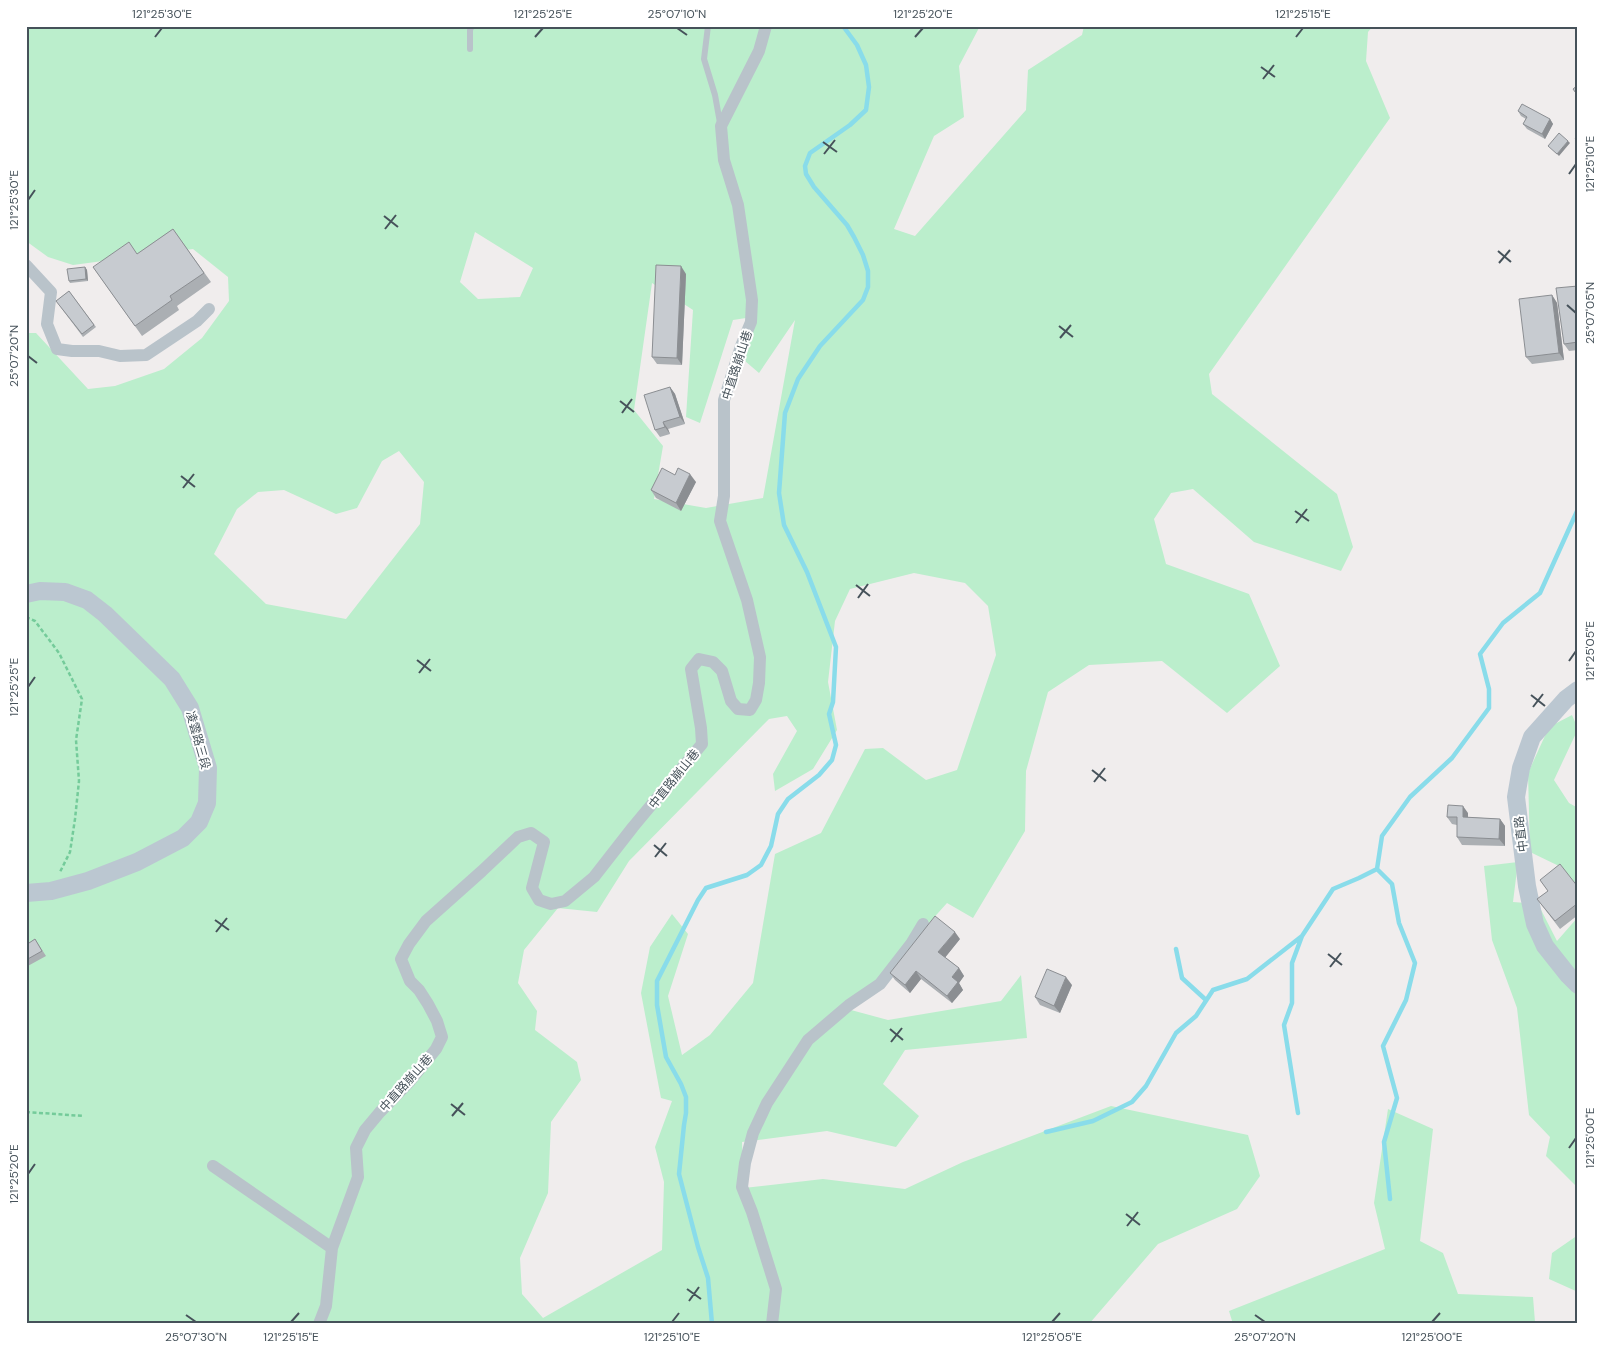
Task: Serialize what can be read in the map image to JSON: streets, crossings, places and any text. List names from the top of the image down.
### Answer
{
  "streets": {
    "street": ["中直路崩山巷", "凌雲路三段", "中直路"]
  },
  "coordinates": [
    "121°25'30\"E",
    "121°25'25\"E",
    "25°07'10\"N",
    "121°25'20\"E",
    "121°25'15\"E",
    "121°25'10\"E",
    "25°07'05\"N",
    "25°07'20\"N",
    "121°25'05\"E",
    "121°25'00\"E",
    "25°07'30\"N"
  ]
}
